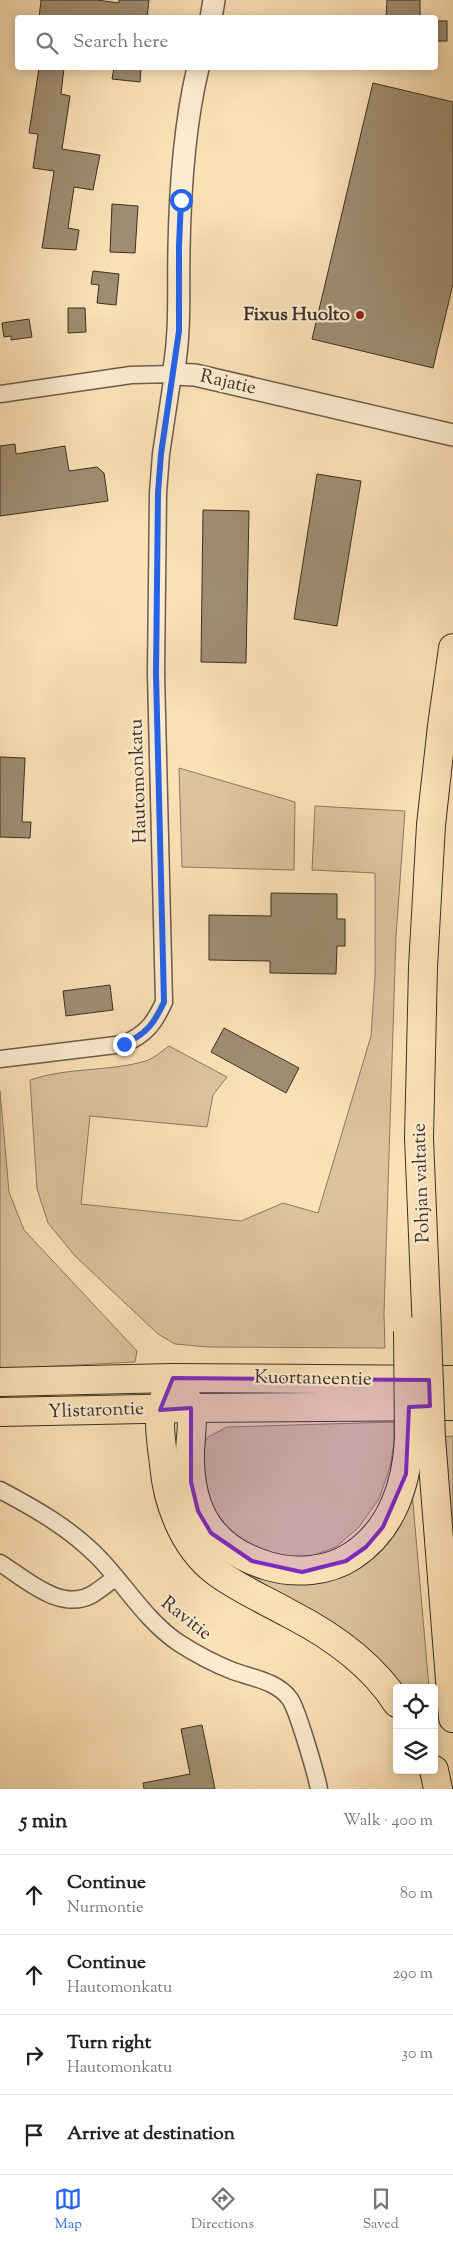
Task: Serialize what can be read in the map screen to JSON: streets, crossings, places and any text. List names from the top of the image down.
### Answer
{
  "streets": {
    "highway": ["Pohjan valtatie", "Kuortaneentie", "Ylistarontie"],
    "street": ["Rajatie", "Hautomonkatu", "Ravitie"]
  },
  "crossings": [
    ["Rajatie", "Hautomonkatu"],
    ["Kuortaneentie", "Ylistarontie"]
  ],
  "places": ["Fixus Huolto"],
  "page": {
    "search": "Search here",
    "heading": ["5 min", "Walk · 400 m"],
    "list": [
      ["Continue", "Nurmontie", "80 m"],
      ["Continue", "Hautomonkatu", "290 m"],
      ["Turn right", "Hautomonkatu", "30 m"],
      "Arrive at destination"
    ],
    "nav": ["Map", "Directions", "Saved"]
  }
}
